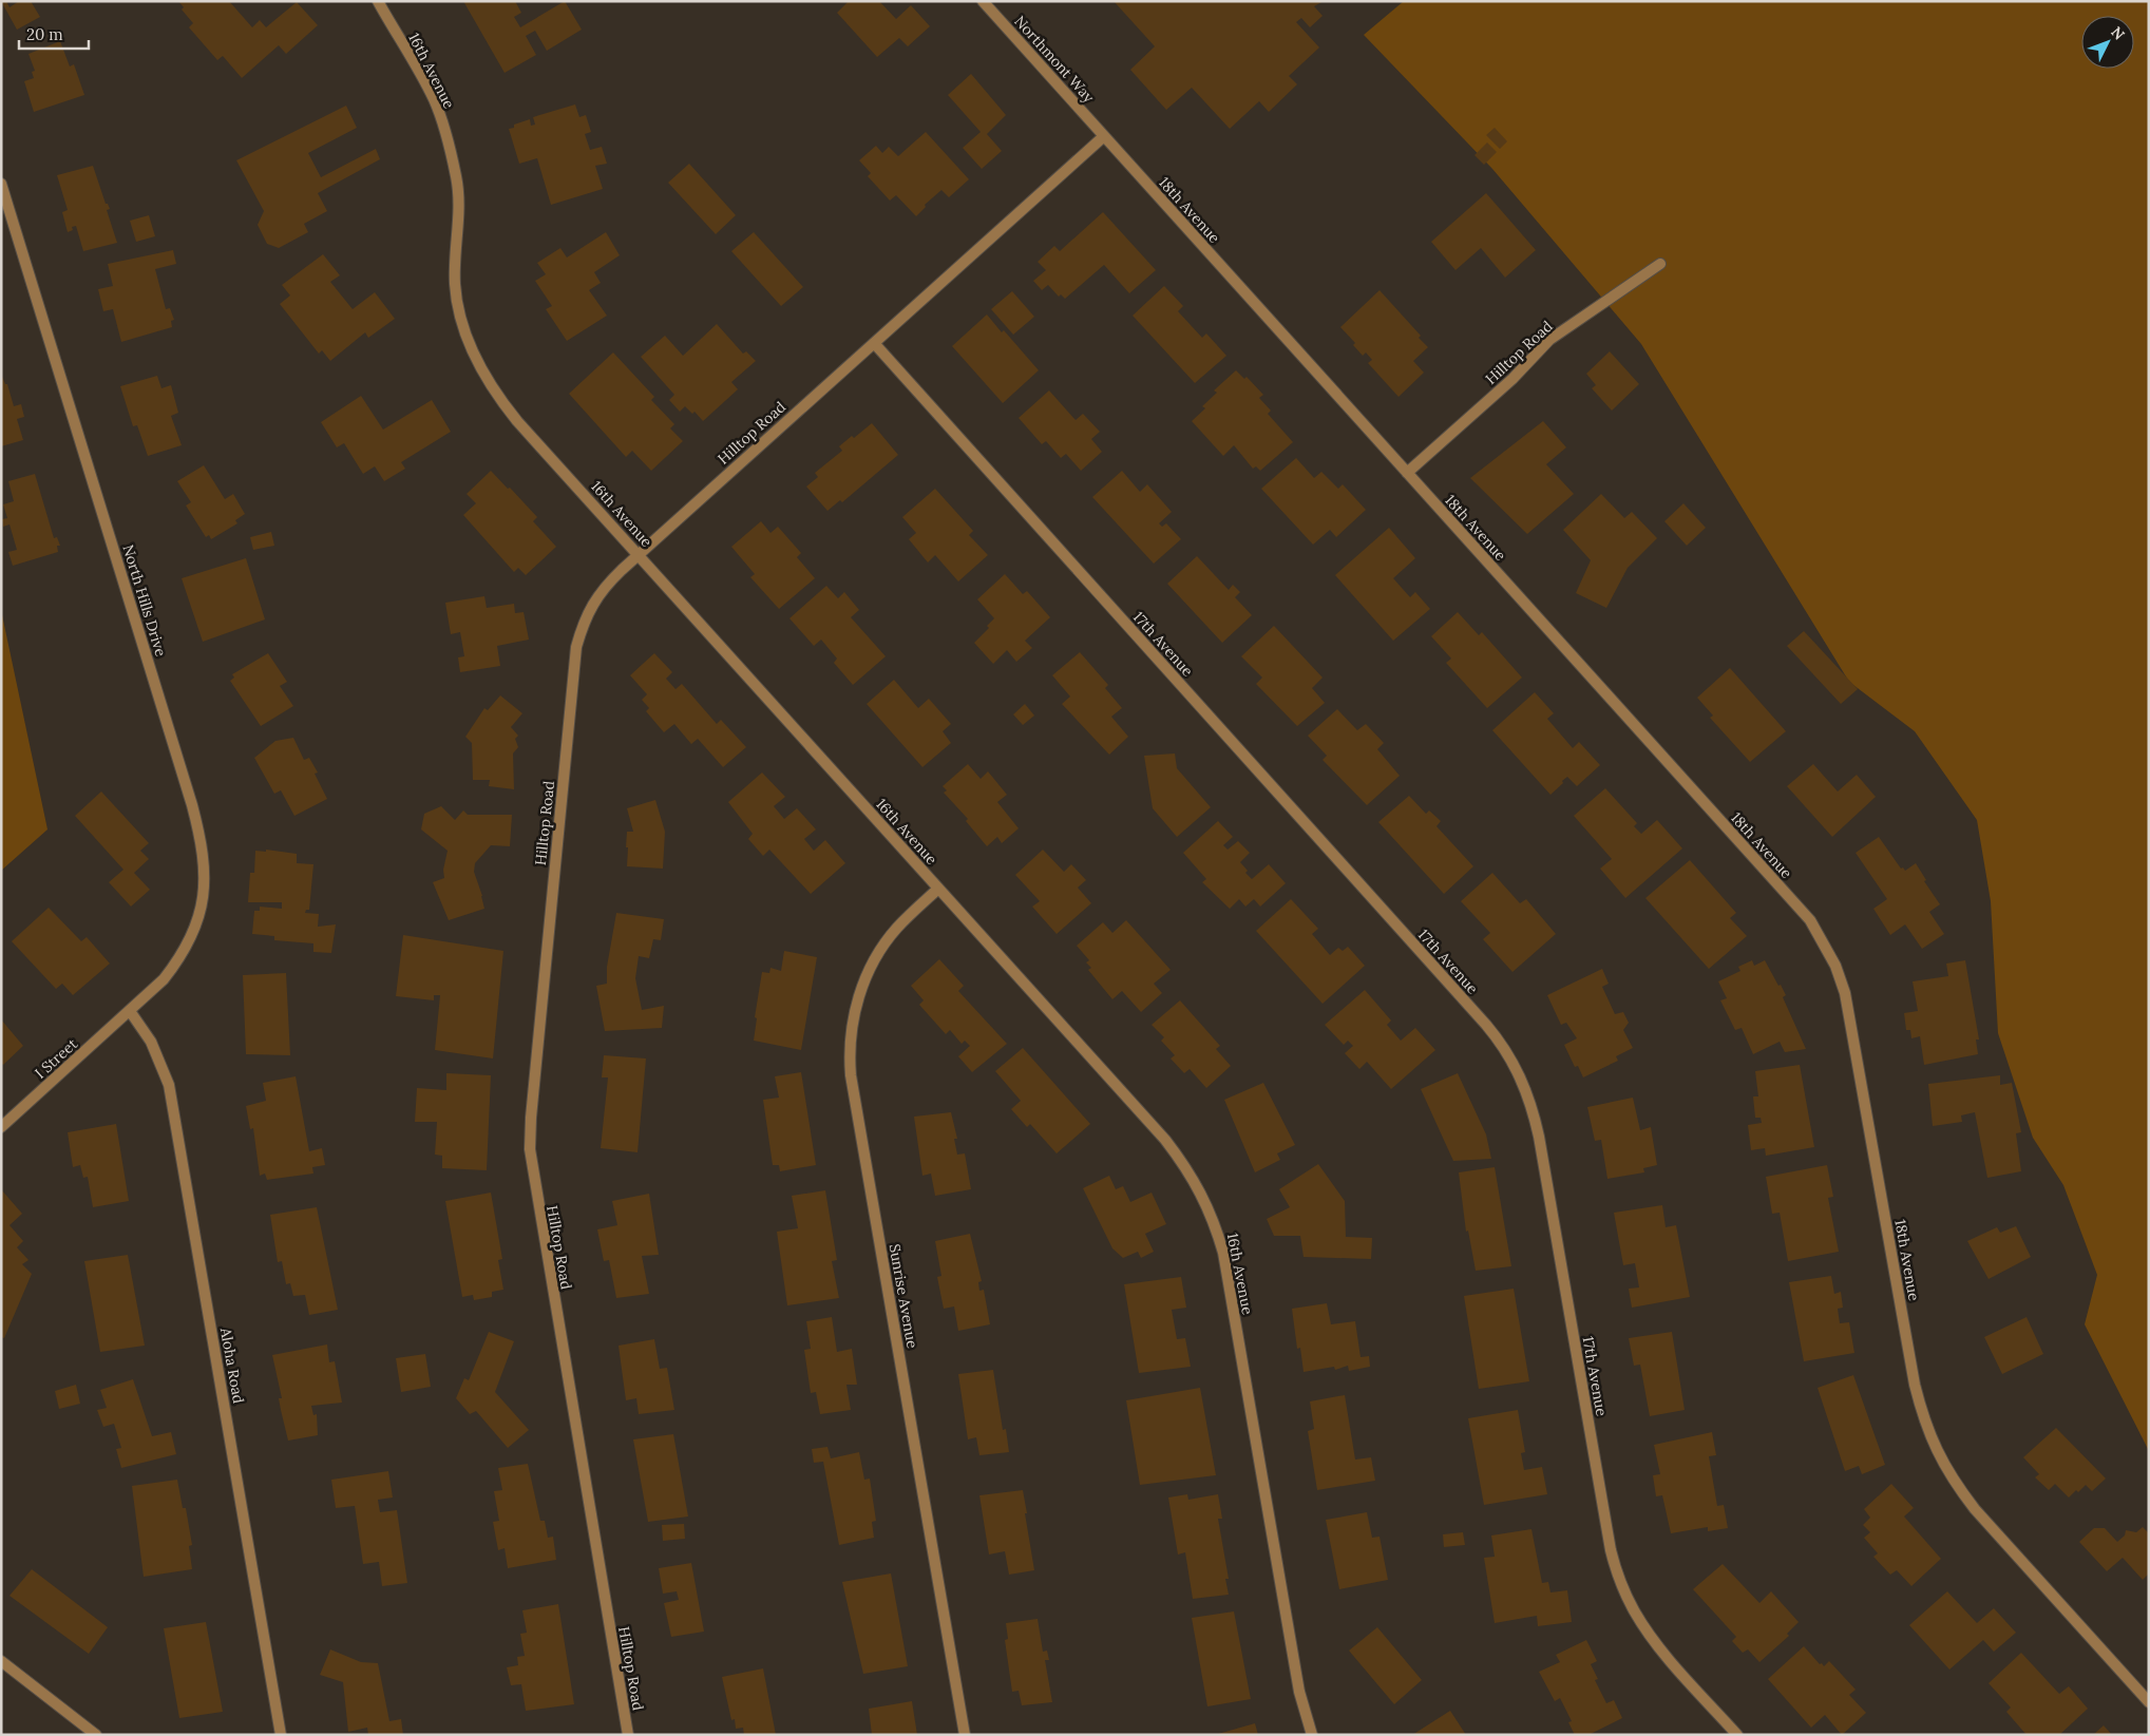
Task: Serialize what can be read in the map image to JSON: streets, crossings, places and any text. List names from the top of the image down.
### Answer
{
  "streets": {
    "street": [
      "Northmont Way",
      "16th Avenue",
      "18th Avenue",
      "Hilltop Road",
      "North Hills Drive",
      "17th Avenue",
      "I Street",
      "Sunrise Avenue",
      "Aloha Road"
    ]
  },
  "crossings": [
    ["Northmont Way", "18th Avenue"],
    ["Northmont Way", "Hilltop Road"],
    ["16th Avenue", "Hilltop Road"],
    ["16th Avenue", "Sunrise Avenue"],
    ["18th Avenue", "Hilltop Road"],
    ["Hilltop Road", "17th Avenue"],
    ["North Hills Drive", "I Street"],
    ["North Hills Drive", "Aloha Road"],
    ["I Street", "Aloha Road"]
  ],
  "scale_bar": "20 m",
  "north": "top right"
}
